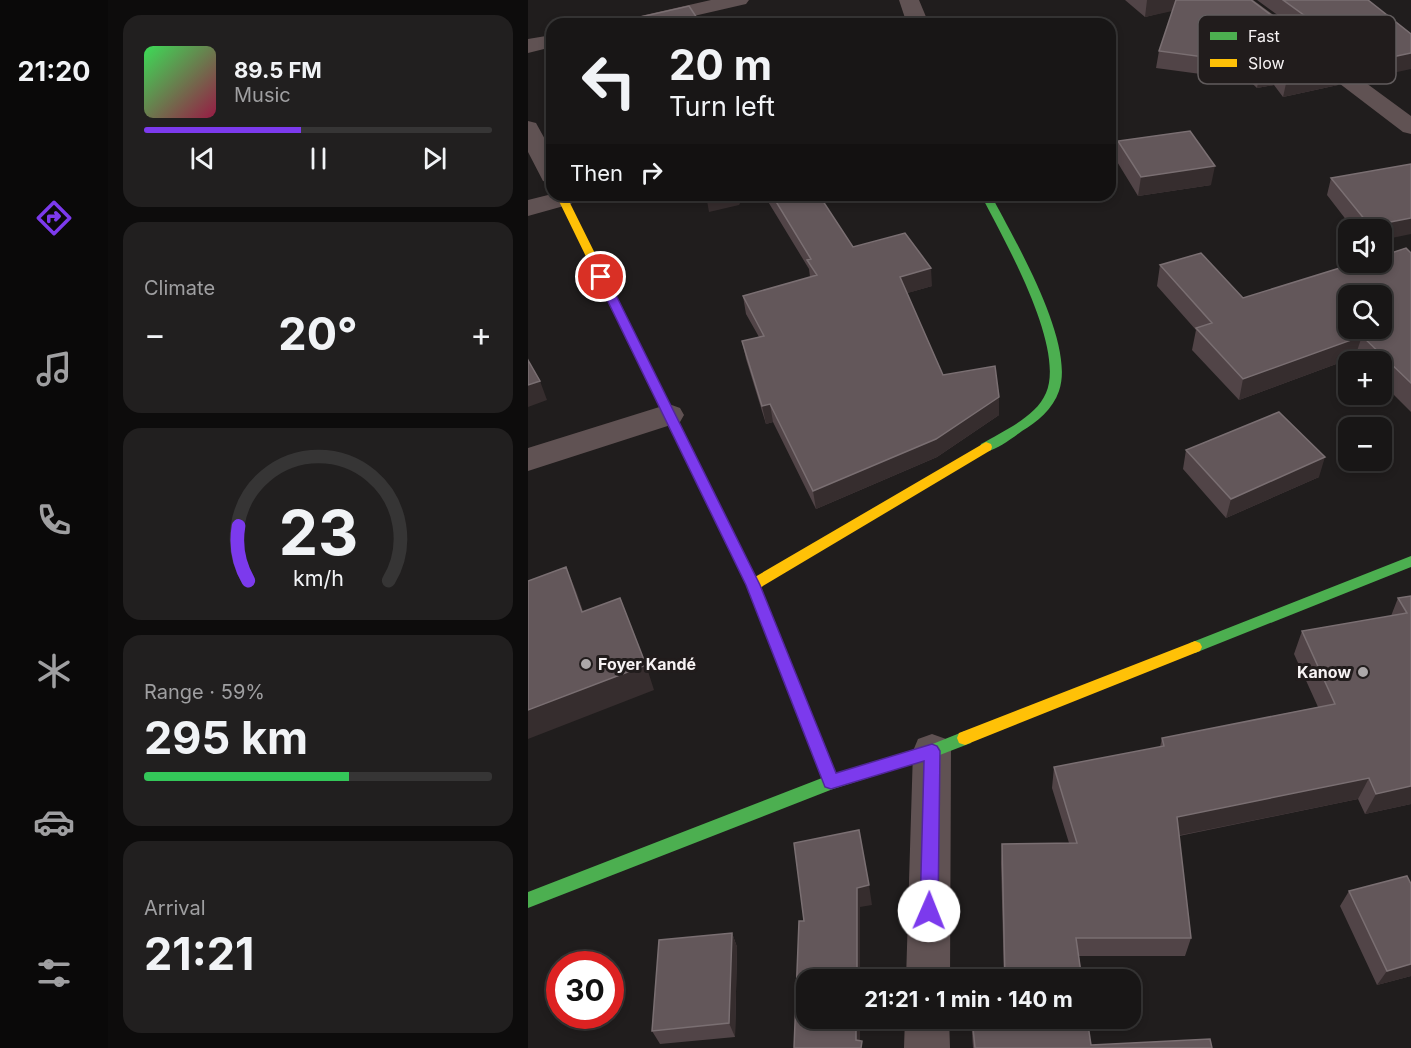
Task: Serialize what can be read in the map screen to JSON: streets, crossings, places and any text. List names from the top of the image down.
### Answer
{
  "places": ["Foyer Kandé", "Kanow"],
  "legend": ["Fast", "Slow"],
  "page": {
    "tabs": "21:20",
    "turn": ["20 m", "Turn left"],
    "song": ["89.5 FM", "Music"],
    "then": "Then",
    "map_buttons": ["+", "−"],
    "tile": [
      "Climate",
      ["Range · 59%", "295 km"],
      ["Arrival", "21:21"]
    ],
    "heat": ["−", "20°", "+"],
    "limit": "30",
    "trip": "21:21 · 1 min · 140 m",
    "gauge": ["23", "km/h"]
  }
}
